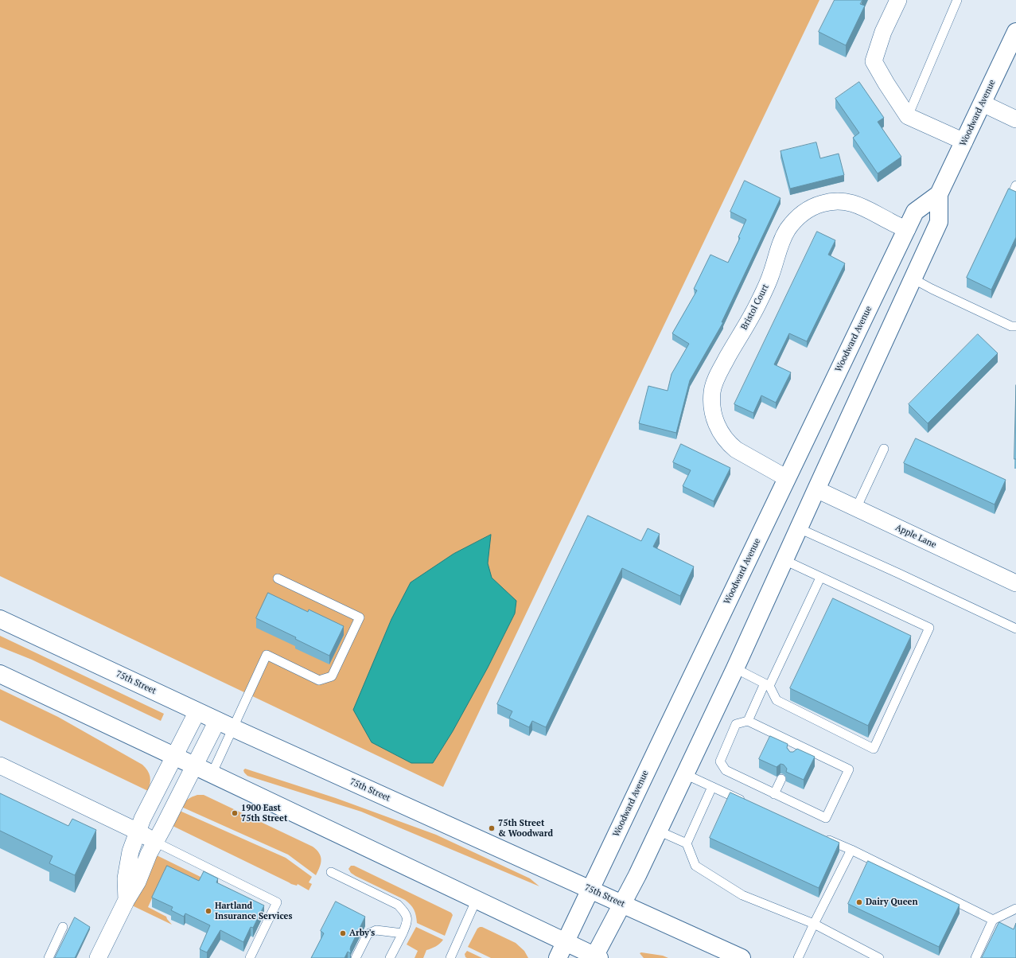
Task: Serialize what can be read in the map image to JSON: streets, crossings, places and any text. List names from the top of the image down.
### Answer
{
  "streets": {
    "main road": ["Woodward Avenue", "75th Street"],
    "street": ["Bristol Court", "Apple Lane"]
  },
  "crossings": [
    ["Woodward Avenue", "Bristol Court"],
    ["Woodward Avenue", "Apple Lane"],
    ["Woodward Avenue", "75th Street"]
  ],
  "places": [
    "1900 East 75th Street",
    "75th Street & Woodward",
    "Dairy Queen",
    "Hartland Insurance Services",
    "Arby's"
  ]
}
